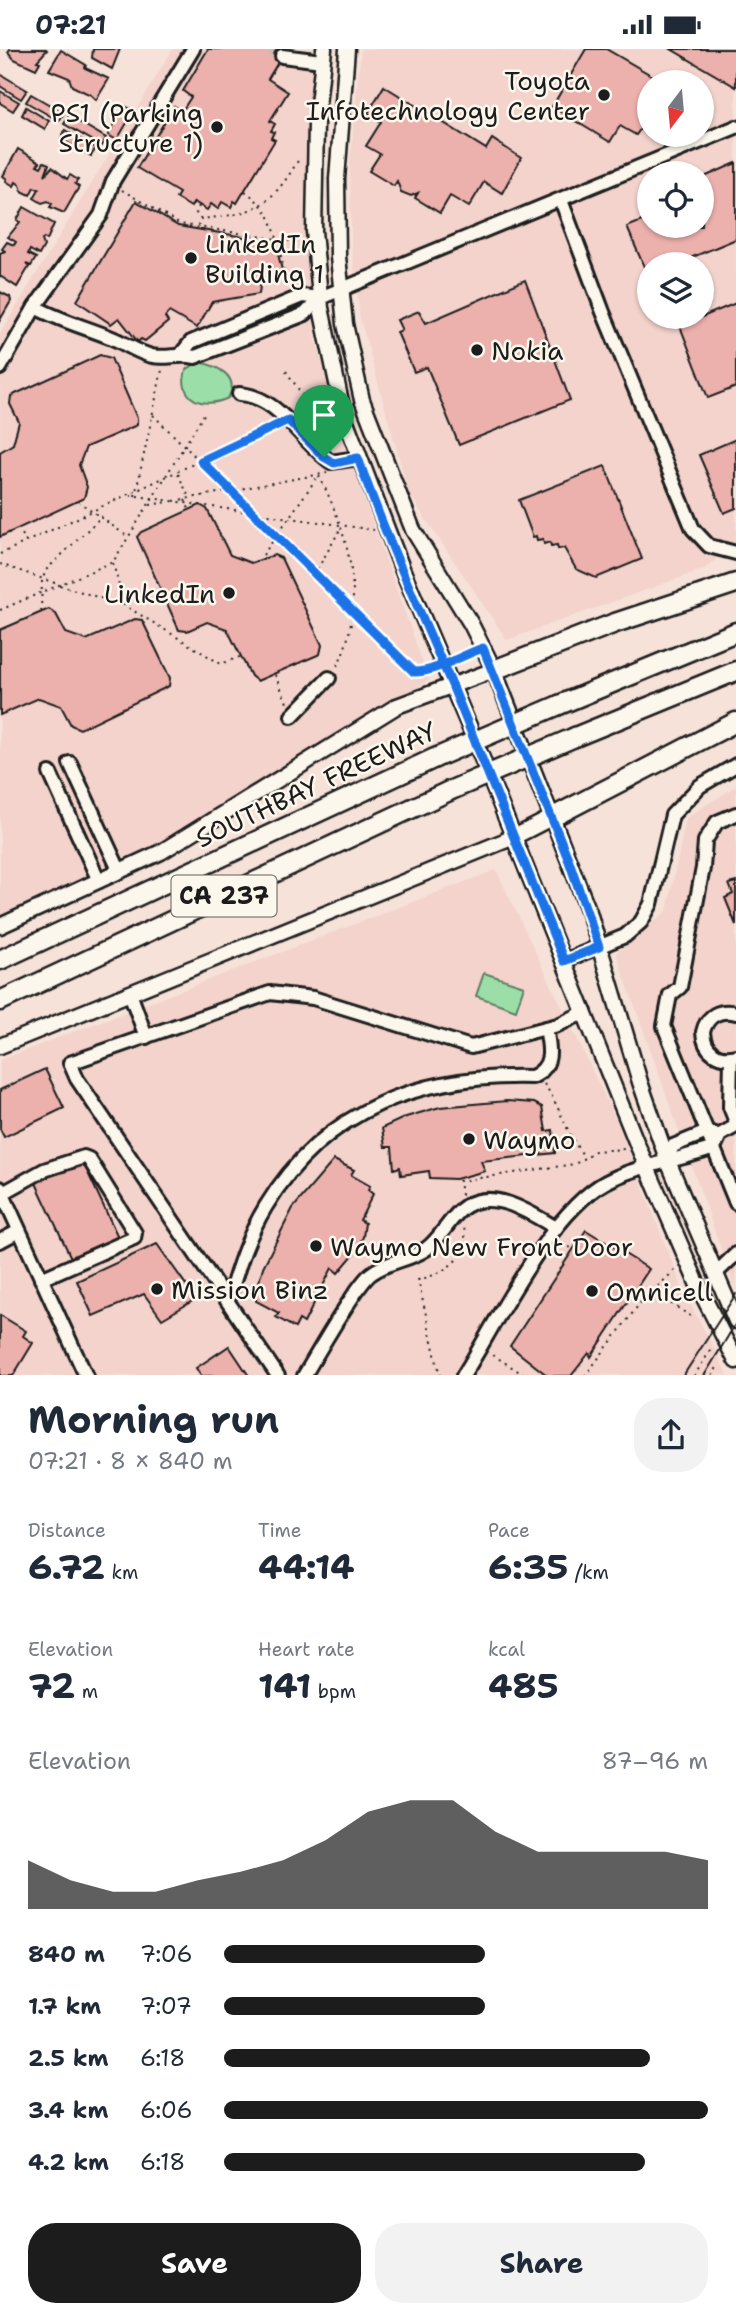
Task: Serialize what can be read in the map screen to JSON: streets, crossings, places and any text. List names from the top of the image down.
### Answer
{
  "streets": {
    "highway": ["SOUTHBAY FREEWAY", "CA 237"]
  },
  "places": [
    "Toyota Infotechnology Center",
    "PS1 (Parking Structure 1)",
    "LinkedIn Building 1",
    "Nokia",
    "LinkedIn",
    "Waymo",
    "Waymo New Front Door",
    "Mission Binz",
    "Omnicell"
  ],
  "north": "bottom",
  "page": {
    "status": "07:21",
    "heading": ["Morning run", "07:21 · 8 × 840 m"],
    "stats": [
      ["Distance", "6.72 km"],
      ["Time", "44:14"],
      ["Pace", "6:35 /km"],
      ["Elevation", "72 m"],
      ["Heart rate", "141 bpm"],
      ["kcal", "485"]
    ],
    "chart": ["Elevation", "87–96 m"],
    "list": [
      {
        "name": "840 m",
        "note": "7:06"
      },
      {
        "name": "1.7 km",
        "note": "7:07"
      },
      {
        "name": "2.5 km",
        "note": "6:18"
      },
      {
        "name": "3.4 km",
        "note": "6:06"
      },
      {
        "name": "4.2 km",
        "note": "6:18"
      }
    ],
    "buttons": ["Save", "Share"]
  }
}
